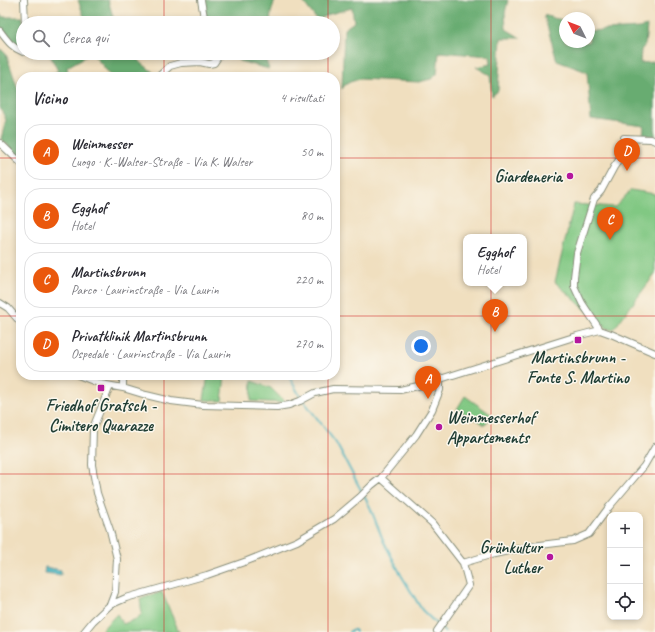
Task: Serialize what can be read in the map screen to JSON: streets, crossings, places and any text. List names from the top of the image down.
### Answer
{
  "places": {
    "other": ["Giardeneria", "Weinmesserhof Appartements", "Grünkultur Luther"],
    "transit": ["Martinsbrunn - Fonte S. Martino", "Friedhof Gratsch - Cimitero Quarazze"]
  },
  "north": "top left",
  "page": {
    "search": "Cerca qui",
    "heading": ["Vicino", "4 risultati"],
    "list": [
      {
        "mark": "A",
        "name": "Weinmesser",
        "note": "Luogo · K.-Walser-Straße - Via K. Walser",
        "value": "50 m"
      },
      {
        "mark": "B",
        "name": "Egghof",
        "note": "Hotel",
        "value": "80 m"
      },
      {
        "mark": "C",
        "name": "Martinsbrunn",
        "note": "Parco · Laurinstraße - Via Laurin",
        "value": "220 m"
      },
      {
        "mark": "D",
        "name": "Privatklinik Martinsbrunn",
        "note": "Ospedale · Laurinstraße - Via Laurin",
        "value": "270 m"
      }
    ],
    "pins": [
      "D",
      "C",
      "B",
      "A"
    ],
    "popup": ["Egghof", "Hotel"],
    "map_buttons": ["+", "−"]
  }
}
